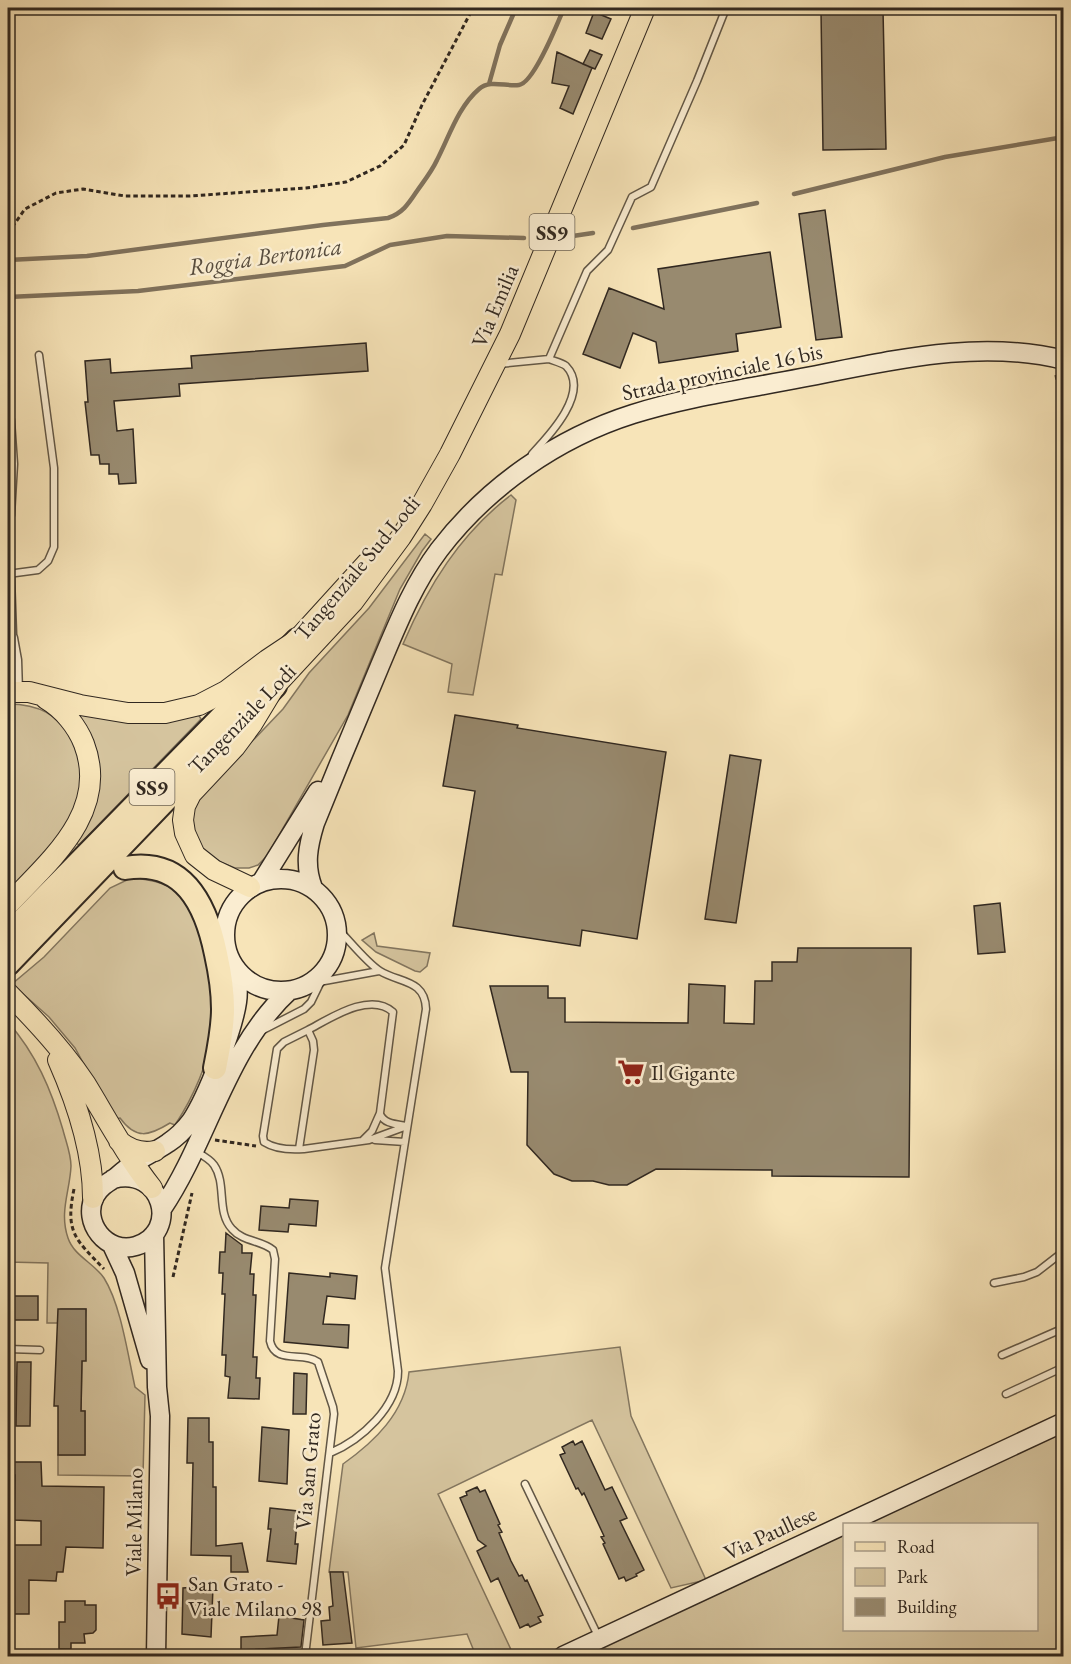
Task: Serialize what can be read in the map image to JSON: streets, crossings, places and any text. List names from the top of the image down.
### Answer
{
  "streets": {
    "highway": ["SS9", "Tangenziale Sud Lodi", "Tangenziale Lodi"],
    "main road": [
      "Via Emilia",
      "Strada provinciale 16 bis",
      "Viale Milano",
      "Via Paullese"
    ],
    "lane": ["Via San Grato"]
  },
  "crossings": [
    ["Via Emilia", "Tangenziale Sud Lodi"],
    ["Via Emilia", "Tangenziale Lodi"],
    ["Tangenziale Sud Lodi", "Tangenziale Lodi"]
  ],
  "water": ["Roggia Bertonica"],
  "places": {
    "supermarket": ["Il Gigante"],
    "bus stop": ["San Grato - Viale Milano 98"]
  },
  "legend": ["Road", "Park", "Building"]
}
